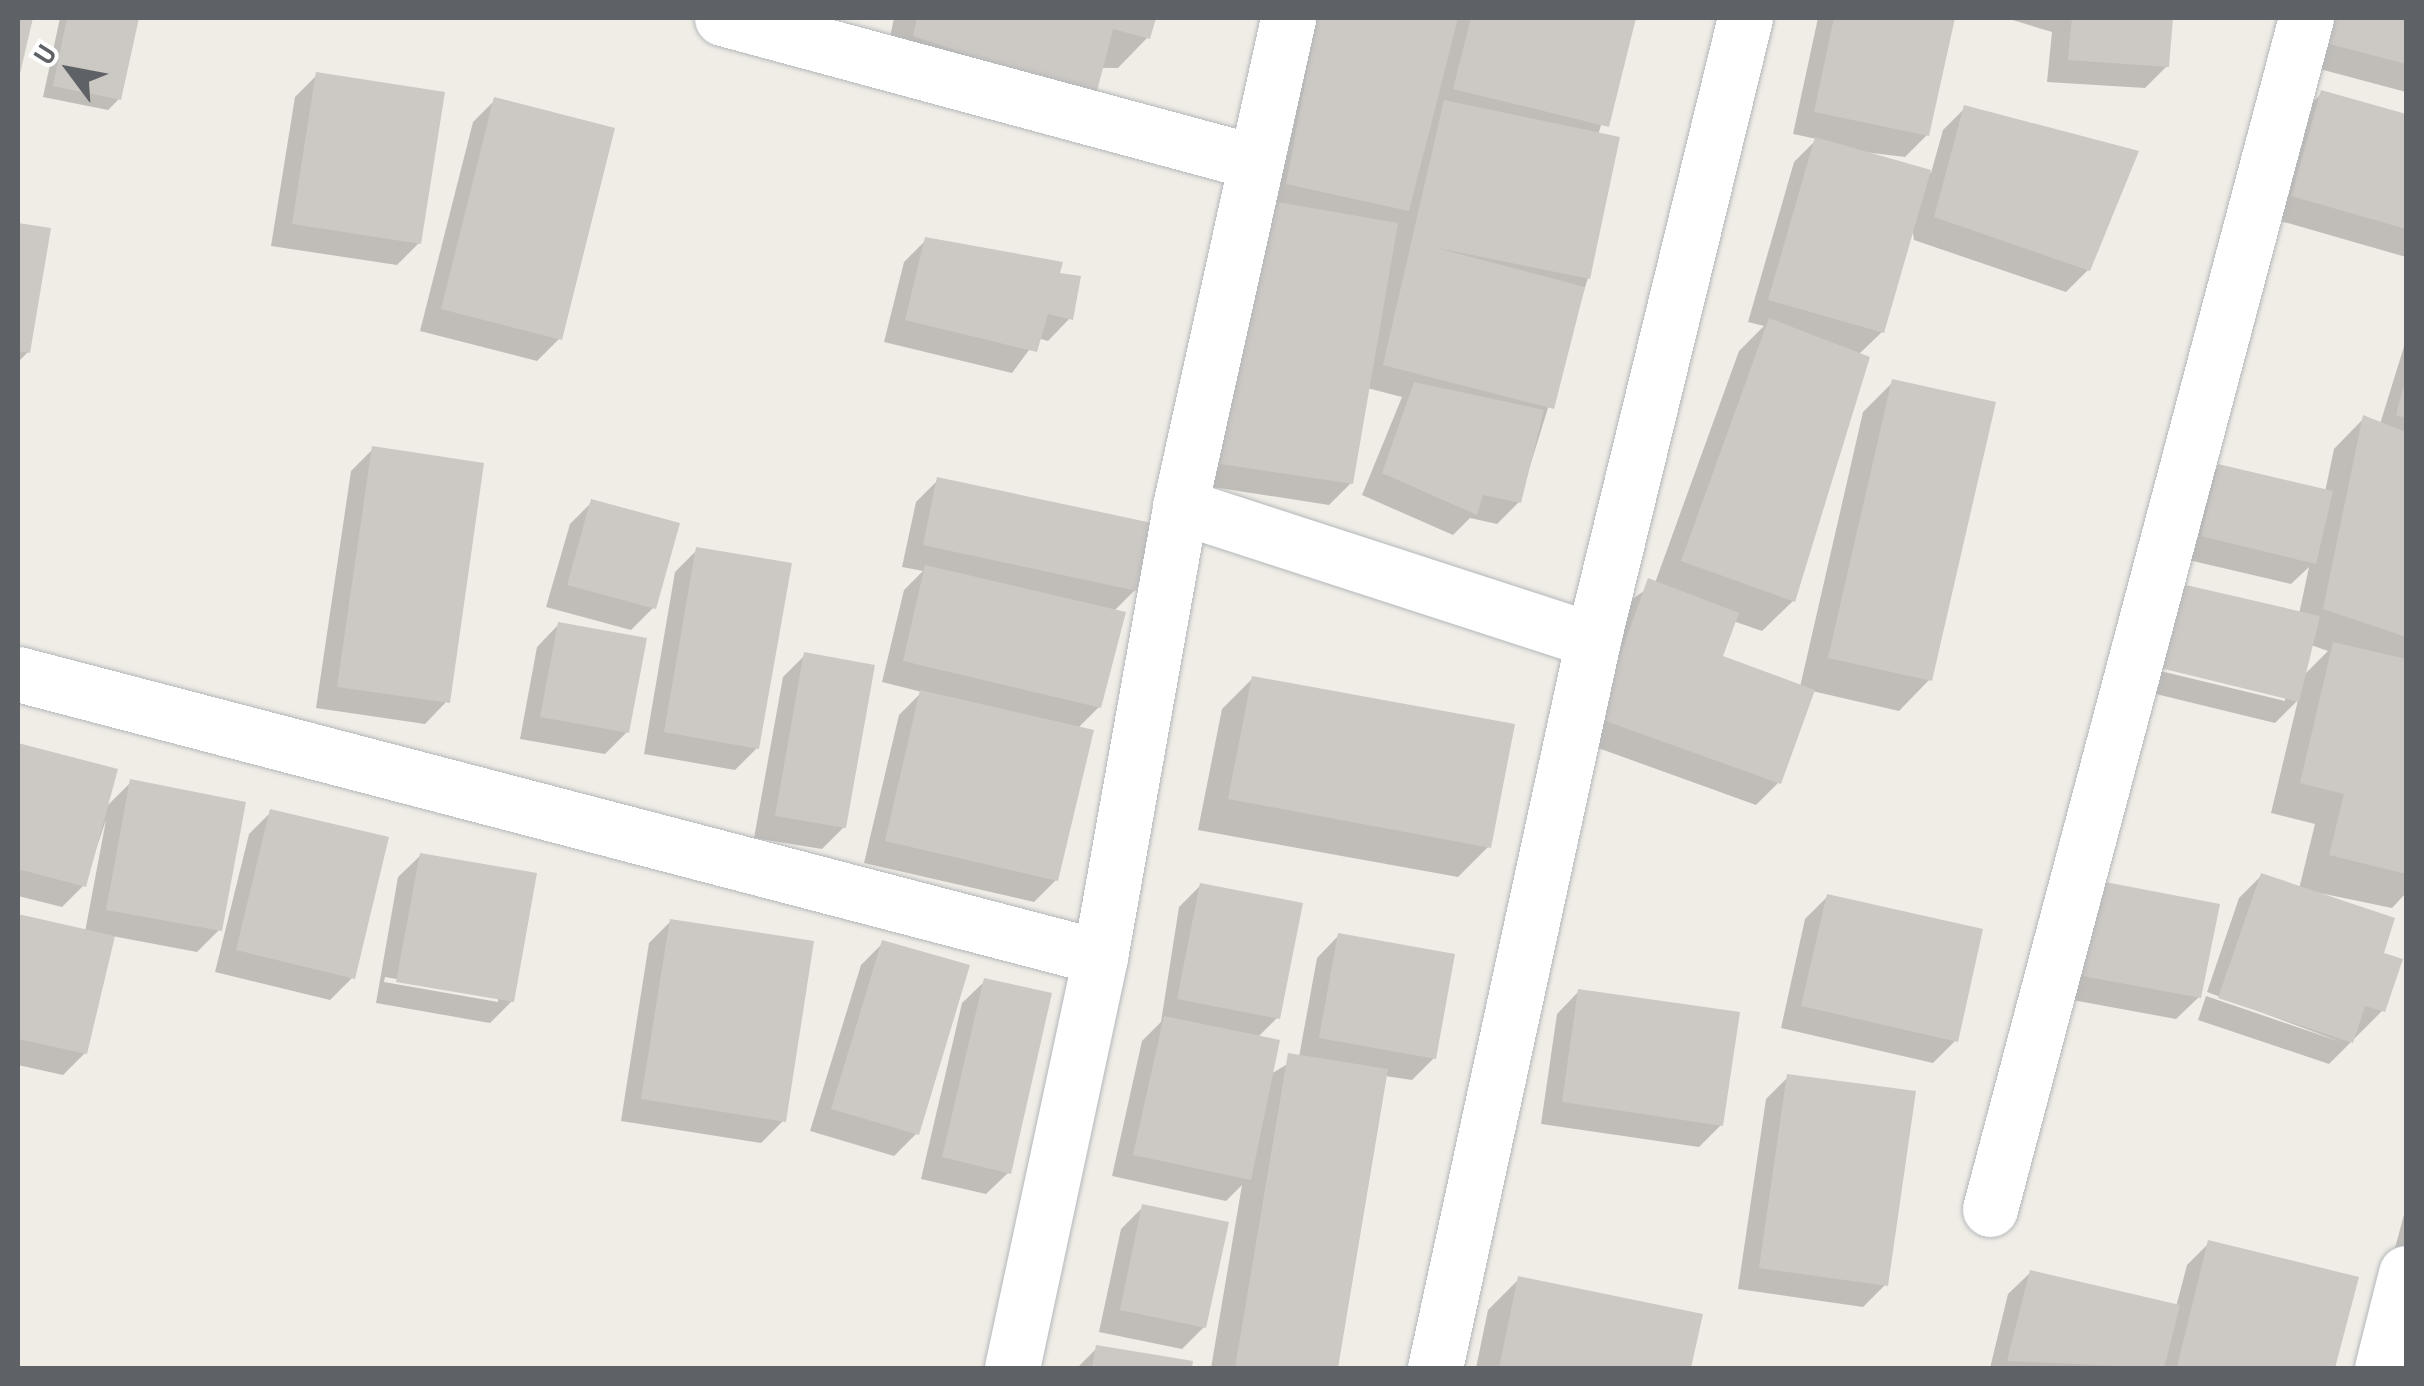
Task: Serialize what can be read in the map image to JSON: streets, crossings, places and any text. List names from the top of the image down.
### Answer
{
  "north": "top left"
}
